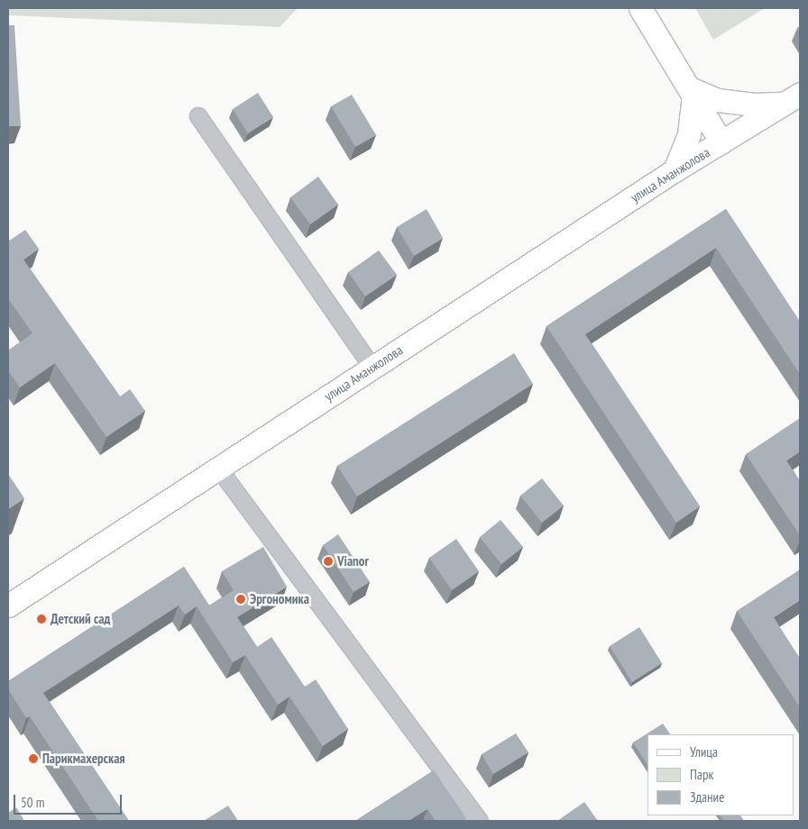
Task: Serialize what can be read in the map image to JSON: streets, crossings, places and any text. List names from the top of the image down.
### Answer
{
  "streets": {
    "main road": ["улица Аманжолова"]
  },
  "places": [
    "Vianor",
    "Эргономика",
    "Детский сад",
    "Парикмахерская"
  ],
  "legend": ["Улица", "Парк", "Здание"],
  "scale_bar": "50 m"
}
